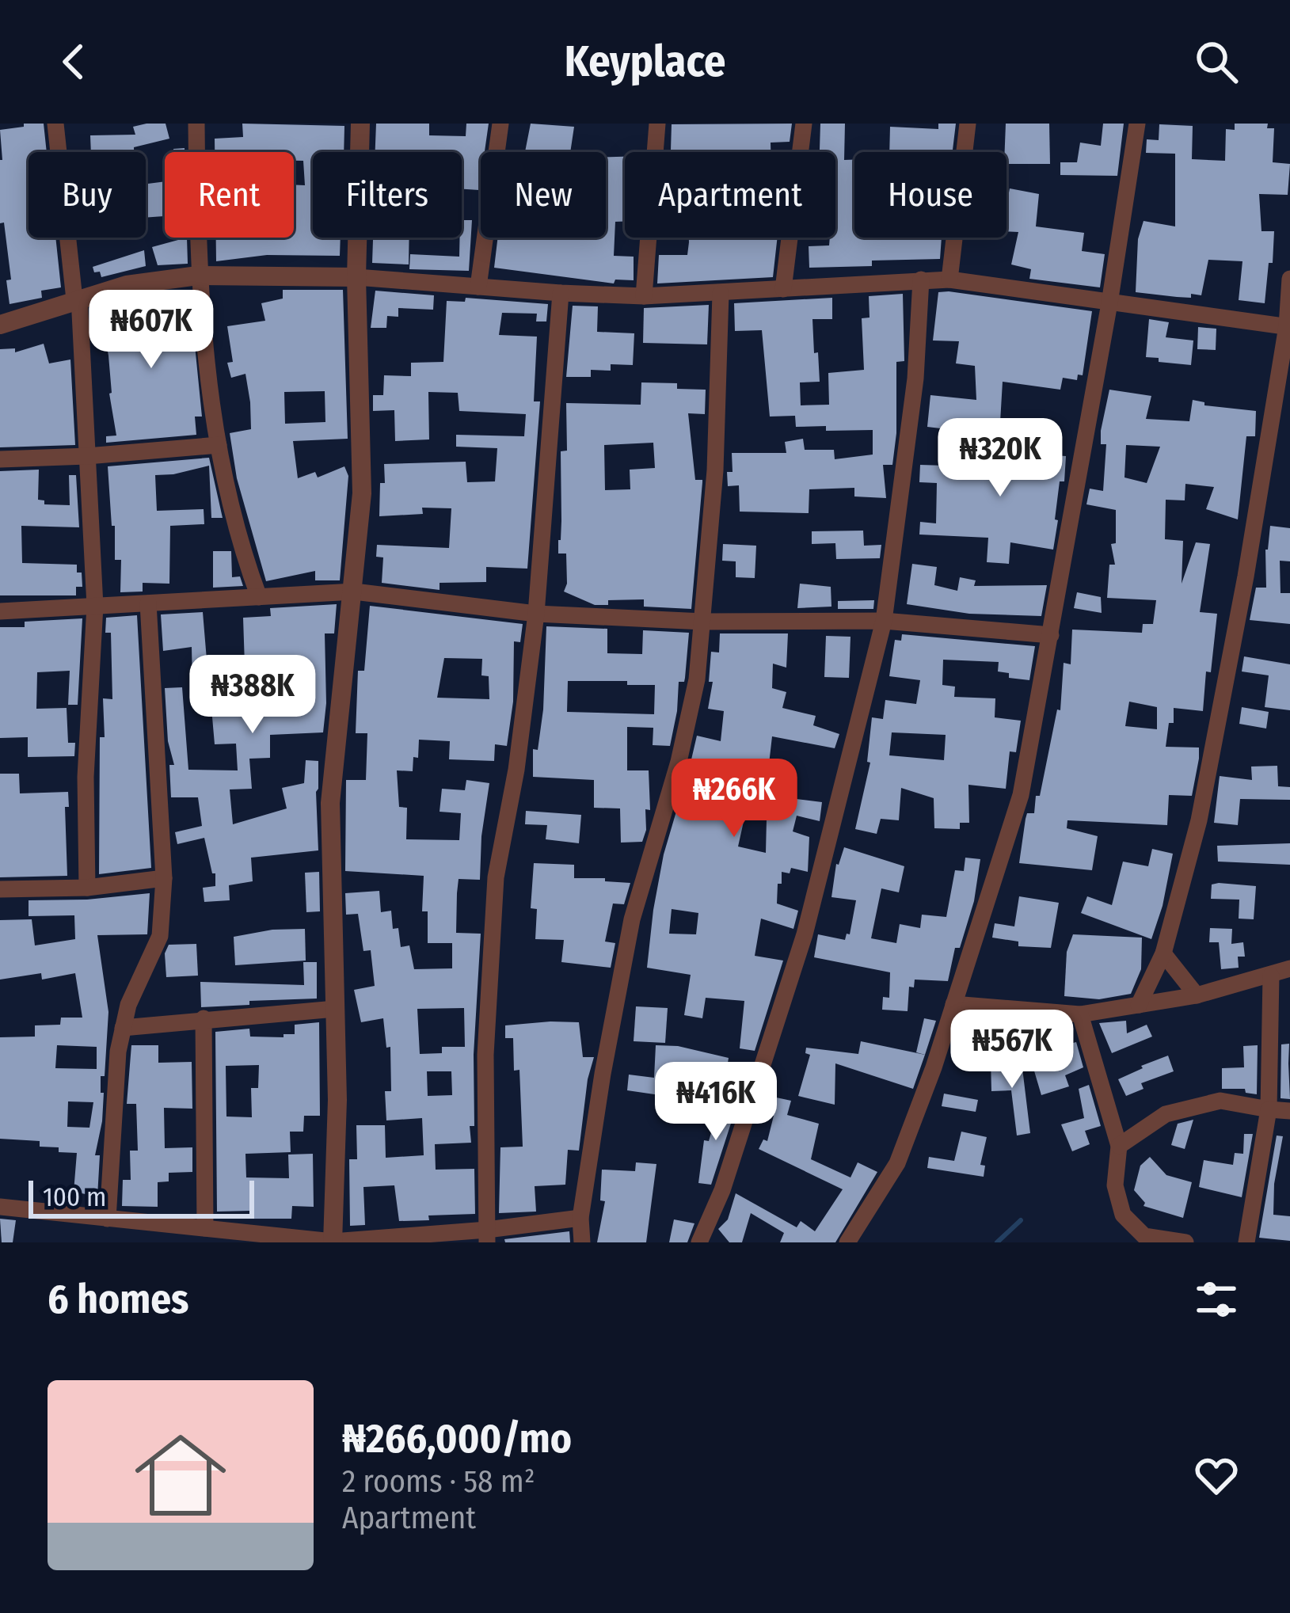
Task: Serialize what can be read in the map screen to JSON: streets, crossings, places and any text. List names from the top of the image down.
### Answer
{
  "scale_bar": "100 m",
  "page": {
    "header": "Keyplace",
    "chip": [
      "Buy",
      "Rent",
      "Filters",
      "New",
      "Apartment",
      "House"
    ],
    "price": [
      "₦607K",
      "₦320K",
      "₦388K",
      "₦266K",
      "₦567K",
      "₦416K"
    ],
    "scale": "100 m",
    "heading": "6 homes",
    "list": [
      {
        "name": "₦266,000/mo",
        "note": "2 rooms · 58 m² · Apartment"
      }
    ]
  }
}
